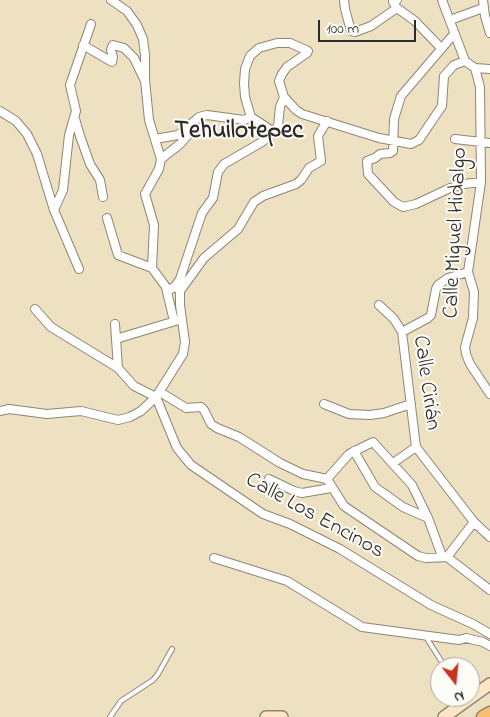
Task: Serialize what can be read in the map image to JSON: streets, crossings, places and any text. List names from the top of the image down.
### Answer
{
  "streets": {
    "street": ["Calle Miguel Hidalgo", "Calle Cirián", "Calle Los Encinos"]
  },
  "districts": ["Tehuilotepec"],
  "scale_bar": "100 m",
  "north": "bottom"
}
